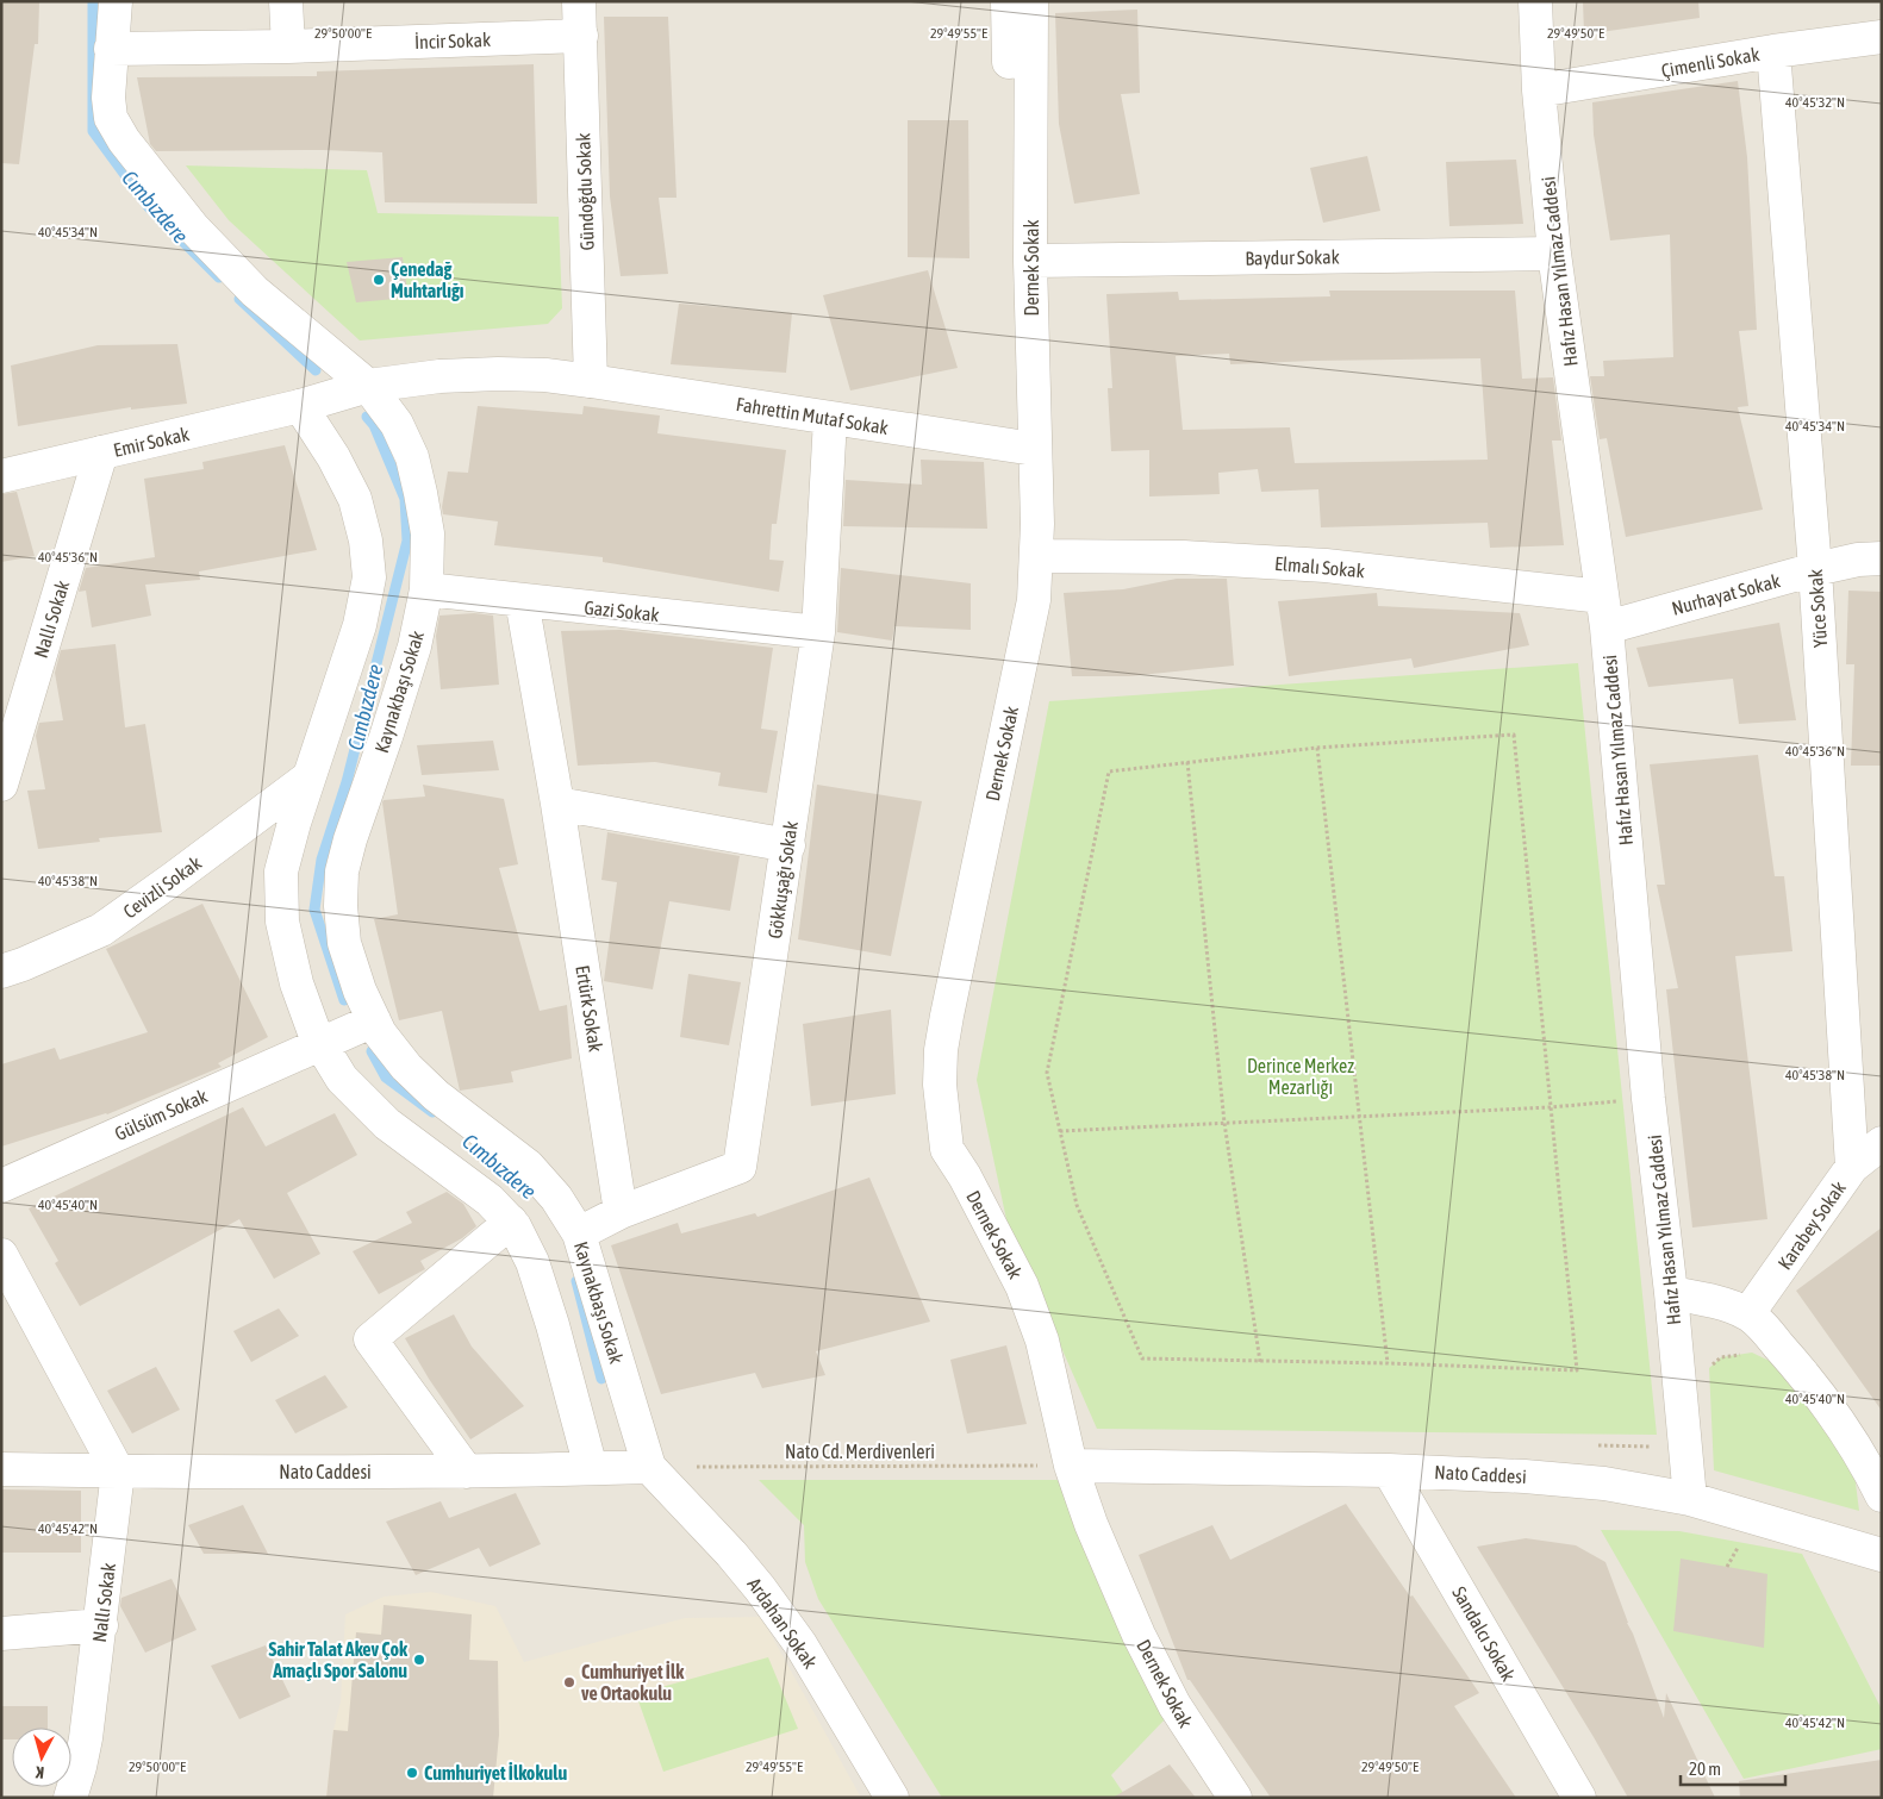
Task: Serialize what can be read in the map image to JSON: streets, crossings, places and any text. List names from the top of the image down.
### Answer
{
  "streets": {
    "street": [
      "İncir Sokak",
      "Çimenli Sokak",
      "Gündoğdu Sokak",
      "Baydur Sokak",
      "Dernek Sokak",
      "Hafız Hasan Yılmaz Caddesi",
      "Fahrettin Mutaf Sokak",
      "Emir Sokak",
      "Elmalı Sokak",
      "Nurhayat Sokak",
      "Yüce Sokak",
      "Gazi Sokak",
      "Nallı Sokak",
      "Kaynakbaşı Sokak",
      "Gökkuşağı Sokak",
      "Cevizli Sokak",
      "Ertürk Sokak",
      "Gülsüm Sokak",
      "Karabey Sokak",
      "Nato Caddesi",
      "Ardahan Sokak",
      "Sandalcı Sokak"
    ],
    "path": ["Nato Cd. Merdivenleri"]
  },
  "crossings": [
    ["İncir Sokak", "Gündoğdu Sokak"],
    ["İncir Sokak", "Kaynakbaşı Sokak"],
    ["Çimenli Sokak", "Hafız Hasan Yılmaz Caddesi"],
    ["Çimenli Sokak", "Yüce Sokak"],
    ["Gündoğdu Sokak", "Fahrettin Mutaf Sokak"],
    ["Baydur Sokak", "Dernek Sokak"],
    ["Baydur Sokak", "Hafız Hasan Yılmaz Caddesi"],
    ["Dernek Sokak", "Fahrettin Mutaf Sokak"],
    ["Dernek Sokak", "Elmalı Sokak"],
    ["Dernek Sokak", "Nato Cd. Merdivenleri"],
    ["Dernek Sokak", "Nato Caddesi"],
    ["Hafız Hasan Yılmaz Caddesi", "Elmalı Sokak"],
    ["Hafız Hasan Yılmaz Caddesi", "Nurhayat Sokak"],
    ["Hafız Hasan Yılmaz Caddesi", "Nato Caddesi"],
    ["Fahrettin Mutaf Sokak", "Emir Sokak"],
    ["Fahrettin Mutaf Sokak", "Kaynakbaşı Sokak"],
    ["Fahrettin Mutaf Sokak", "Gökkuşağı Sokak"],
    ["Emir Sokak", "Nallı Sokak"],
    ["Emir Sokak", "Kaynakbaşı Sokak"],
    ["Elmalı Sokak", "Nurhayat Sokak"],
    ["Nurhayat Sokak", "Yüce Sokak"],
    ["Yüce Sokak", "Karabey Sokak"],
    ["Gazi Sokak", "Kaynakbaşı Sokak"],
    ["Gazi Sokak", "Gökkuşağı Sokak"],
    ["Gazi Sokak", "Ertürk Sokak"],
    ["Nallı Sokak", "Nato Caddesi"],
    ["Kaynakbaşı Sokak", "Gökkuşağı Sokak"],
    ["Kaynakbaşı Sokak", "Gülsüm Sokak"],
    ["Kaynakbaşı Sokak", "Nato Cd. Merdivenleri"],
    ["Kaynakbaşı Sokak", "Nato Caddesi"],
    ["Kaynakbaşı Sokak", "Ardahan Sokak"],
    ["Gökkuşağı Sokak", "Ertürk Sokak"],
    ["Nato Cd. Merdivenleri", "Nato Caddesi"],
    ["Nato Cd. Merdivenleri", "Ardahan Sokak"],
    ["Nato Caddesi", "Ardahan Sokak"],
    ["Nato Caddesi", "Sandalcı Sokak"]
  ],
  "water": ["Cımbızdere"],
  "parks": ["Derince Merkez Mezarlığı"],
  "places": [
    "Çenedağ Muhtarlığı",
    "Sahir Talat Akev Çok Amaçlı Spor Salonu",
    "Cumhuriyet İlk ve Ortaokulu",
    "Cumhuriyet İlkokulu"
  ],
  "scale_bar": "20 m",
  "north": "bottom",
  "coordinates": [
    "29°50'00\"E",
    "29°49'55\"E",
    "29°49'50\"E",
    "40°45'32\"N",
    "40°45'34\"N",
    "40°45'36\"N",
    "40°45'38\"N",
    "40°45'40\"N",
    "40°45'42\"N"
  ]
}
